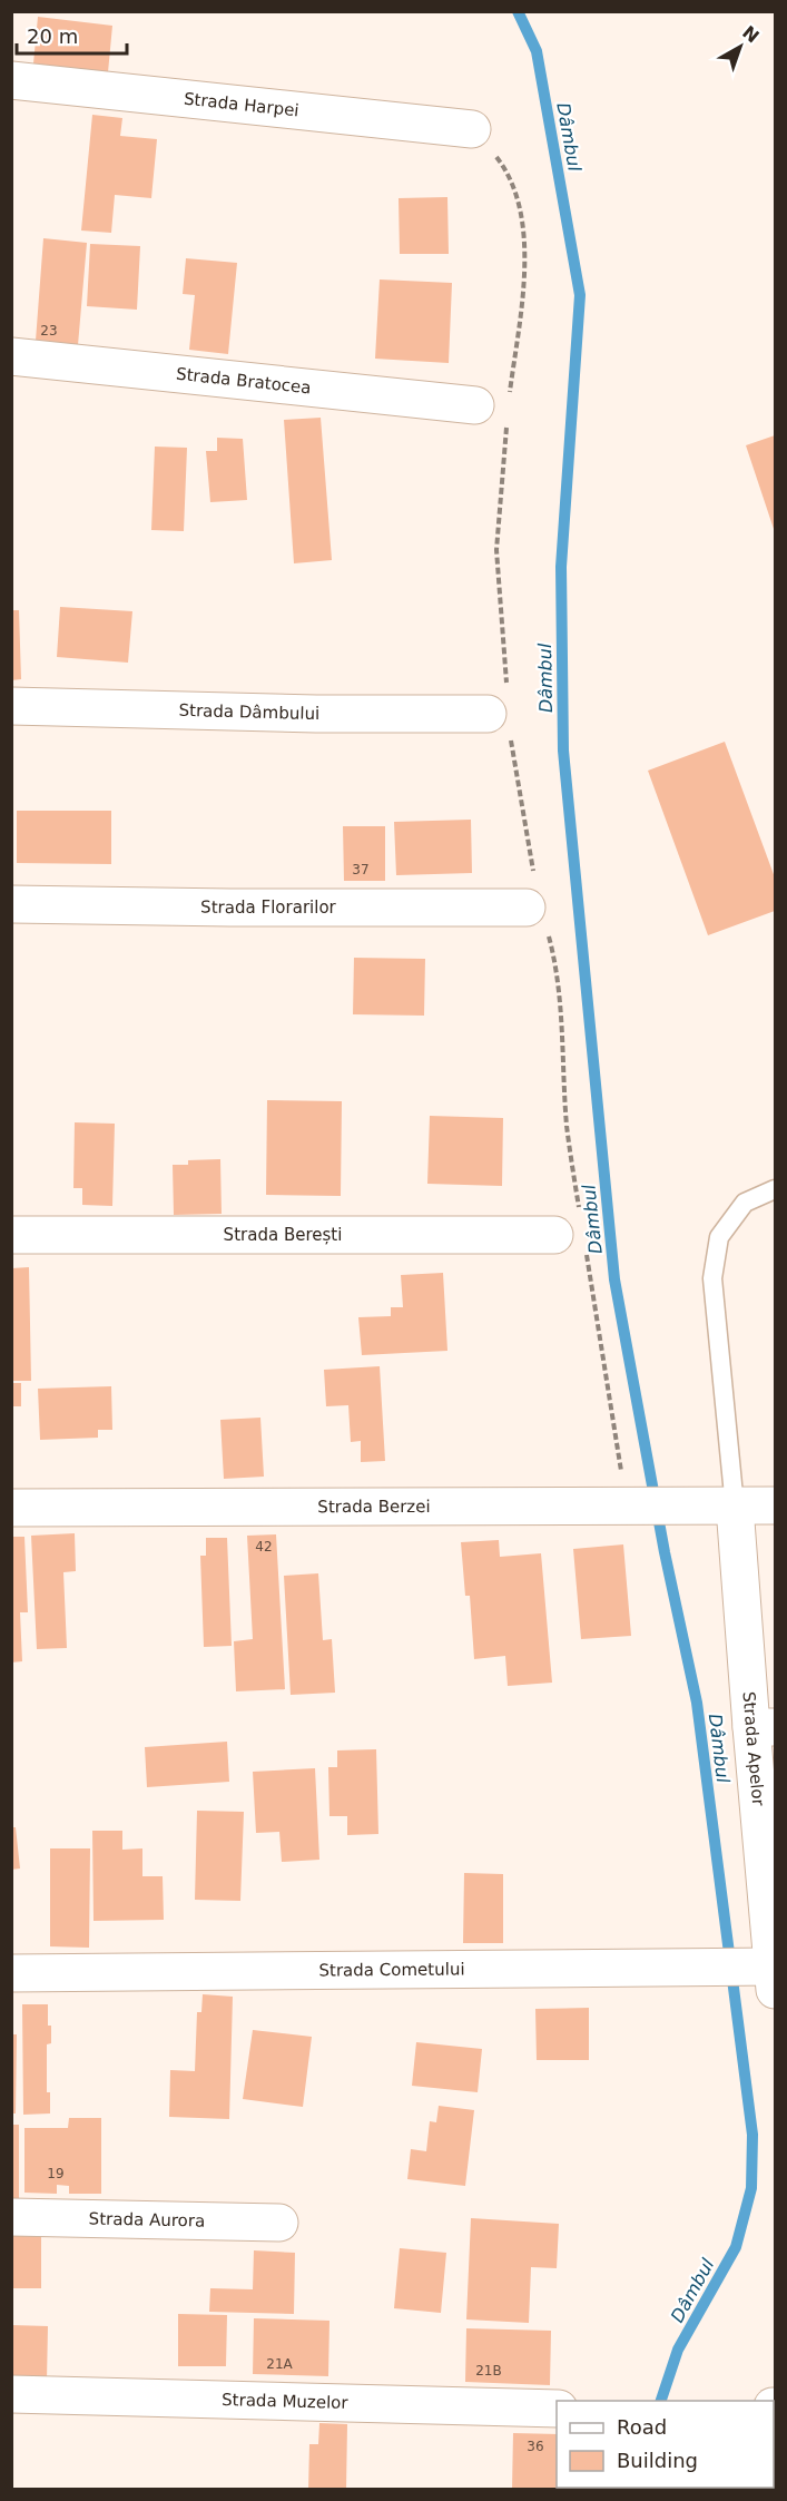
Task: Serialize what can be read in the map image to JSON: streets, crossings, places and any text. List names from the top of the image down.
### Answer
{
  "streets": {
    "street": [
      "Strada Harpei",
      "Strada Bratocea",
      "Strada Dâmbului",
      "Strada Florarilor",
      "Strada Berești",
      "Strada Berzei",
      "Strada Apelor",
      "Strada Cometului",
      "Strada Aurora",
      "Strada Muzelor"
    ]
  },
  "crossings": [
    ["Strada Berzei", "Strada Apelor"],
    ["Strada Apelor", "Strada Cometului"]
  ],
  "water": ["Dâmbul"],
  "house_numbers": [
    "23",
    "37",
    "42",
    "19",
    "21A",
    "21B",
    "36"
  ],
  "legend": ["Road", "Building"],
  "scale_bar": "20 m",
  "north": "top right"
}
